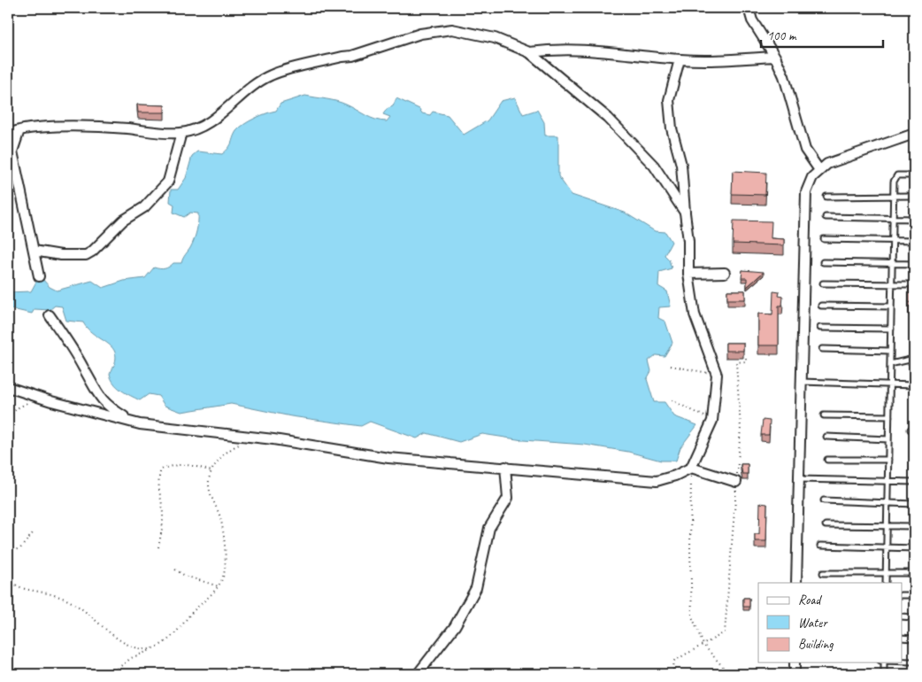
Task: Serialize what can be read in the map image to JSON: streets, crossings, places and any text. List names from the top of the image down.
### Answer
{
  "legend": ["Road", "Water", "Building"],
  "scale_bar": "100 m"
}
